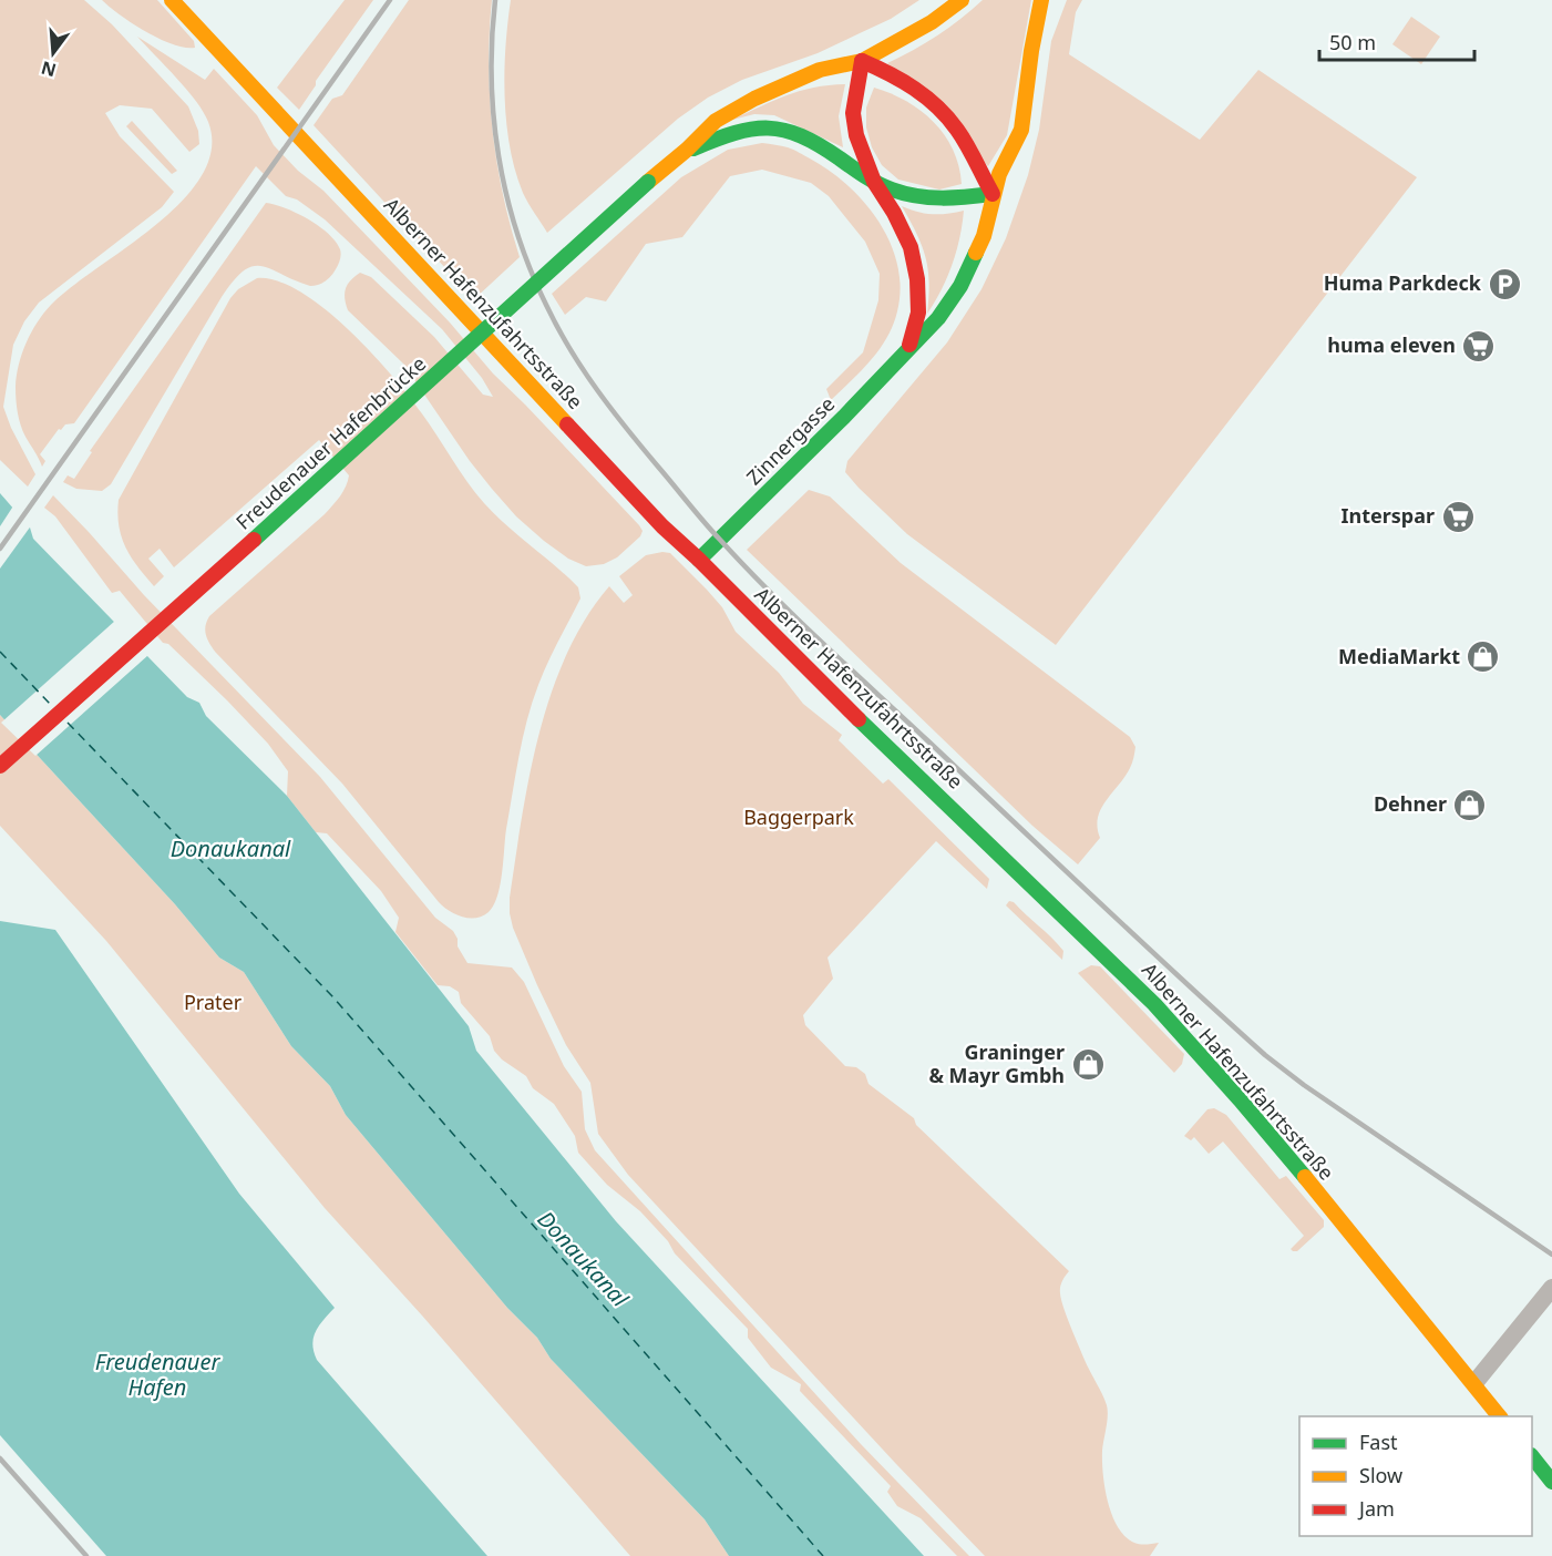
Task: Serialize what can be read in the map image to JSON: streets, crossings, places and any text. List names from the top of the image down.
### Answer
{
  "streets": {
    "street": ["Alberner Hafenzufahrtsstraße", "Zinnergasse", "Freudenauer Hafenbrücke"]
  },
  "crossings": [
    ["Alberner Hafenzufahrtsstraße", "Zinnergasse"],
    ["Zinnergasse", "Freudenauer Hafenbrücke"]
  ],
  "water": ["Donaukanal", "Freudenauer Hafen"],
  "parks": ["Baggerpark", "Prater"],
  "places": {
    "parking": ["Huma Parkdeck"],
    "supermarket": ["huma eleven", "Interspar"],
    "shop": ["MediaMarkt", "Dehner", "Graninger & Mayr Gmbh"]
  },
  "legend": ["Fast", "Slow", "Jam"],
  "scale_bar": "50 m",
  "north": "bottom"
}
